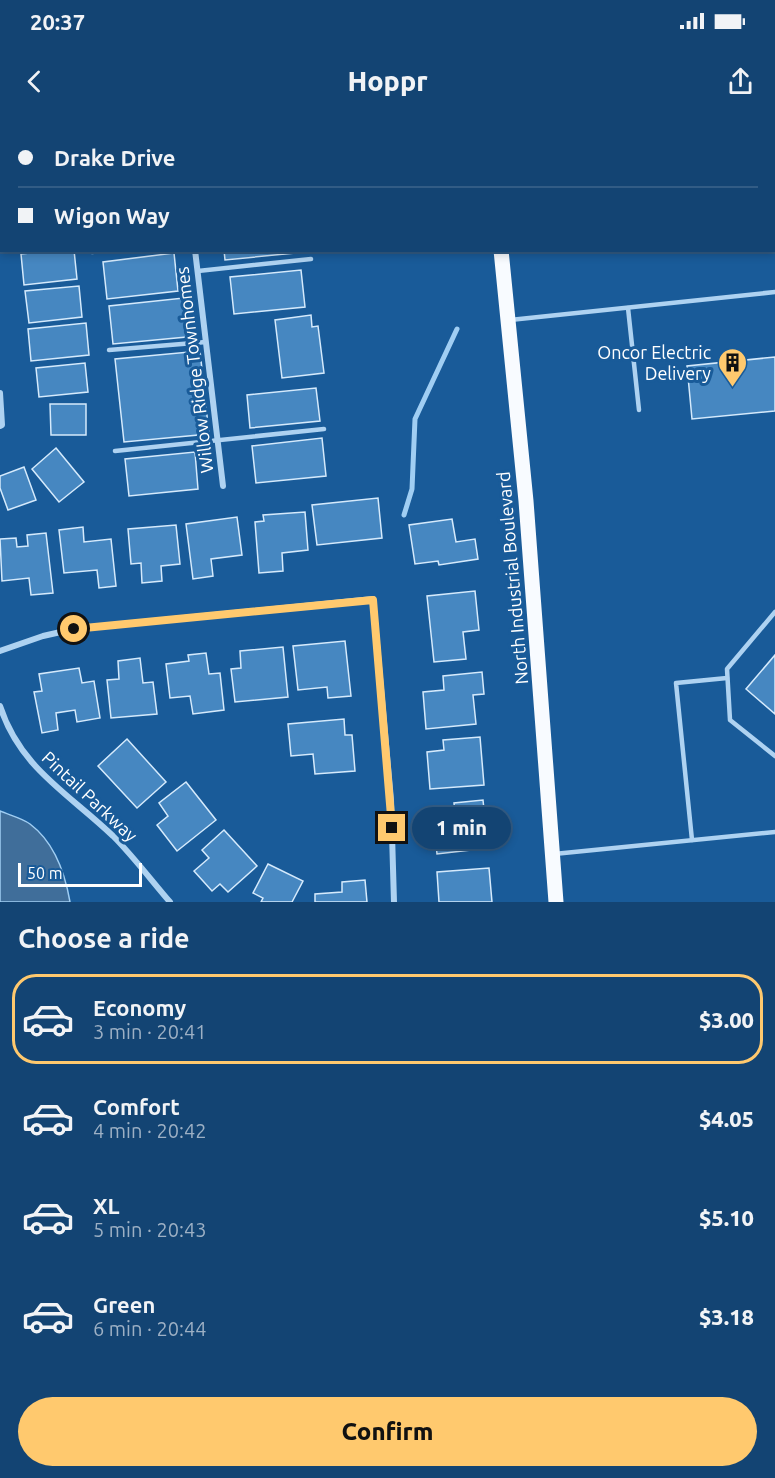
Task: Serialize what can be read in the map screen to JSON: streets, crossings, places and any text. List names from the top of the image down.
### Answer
{
  "streets": {
    "main road": ["North Industrial Boulevard"],
    "street": ["Willow Ridge Townhomes", "Pintail Parkway"]
  },
  "places": {
    "building": ["Oncor Electric Delivery"]
  },
  "scale_bar": "50 m",
  "page": {
    "status": "20:37",
    "header": "Hoppr",
    "banner": ["Drake Drive", "Wigon Way"],
    "bubble": "1 min",
    "scale": "50 m",
    "heading": "Choose a ride",
    "list": [
      {
        "name": "Economy",
        "note": "3 min · 20:41",
        "value": "$3.00"
      },
      {
        "name": "Comfort",
        "note": "4 min · 20:42",
        "value": "$4.05"
      },
      {
        "name": "XL",
        "note": "5 min · 20:43",
        "value": "$5.10"
      },
      {
        "name": "Green",
        "note": "6 min · 20:44",
        "value": "$3.18"
      }
    ],
    "buttons": "Confirm"
  }
}
